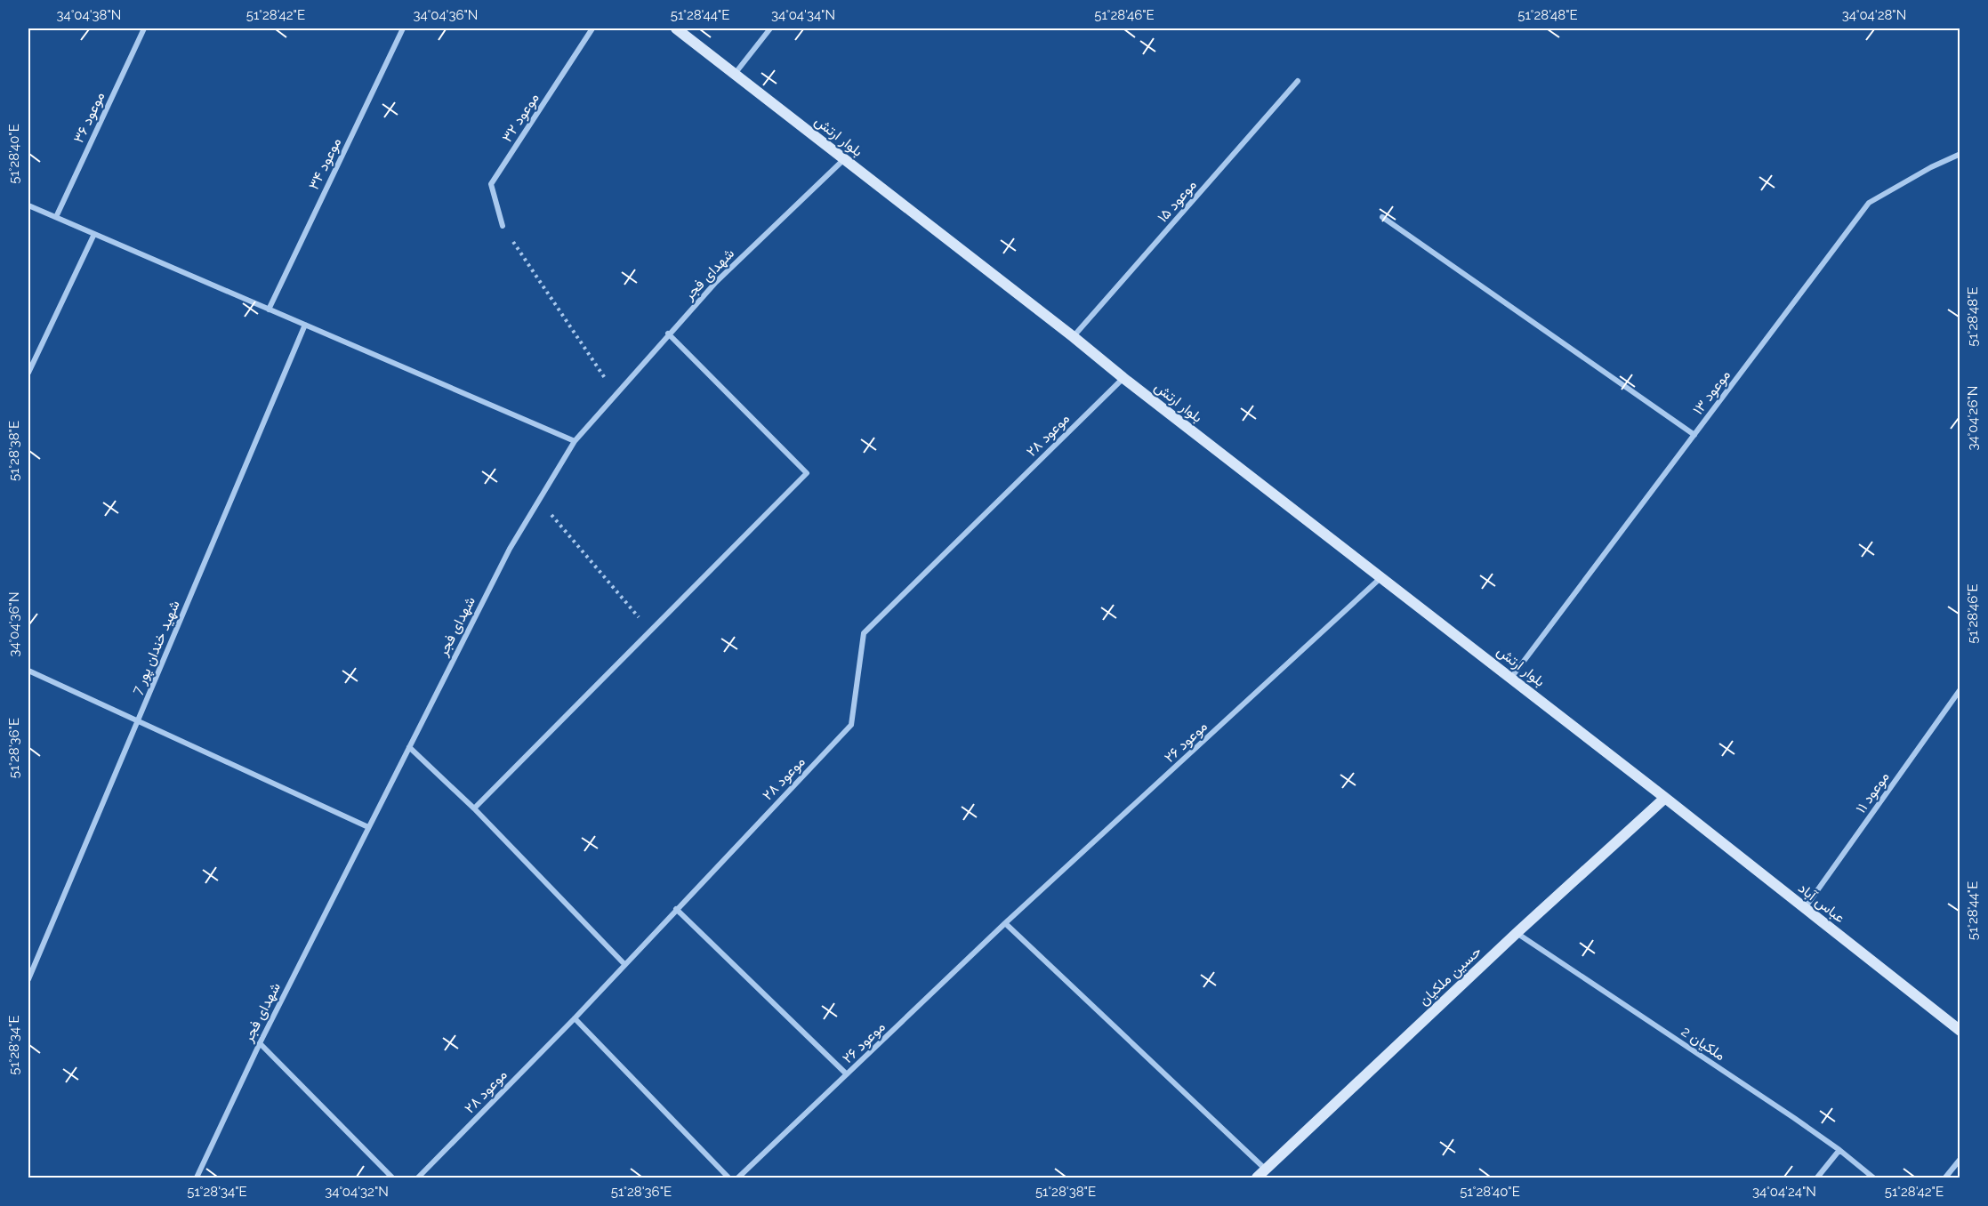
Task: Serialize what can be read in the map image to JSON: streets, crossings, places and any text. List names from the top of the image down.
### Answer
{
  "streets": {
    "main road": ["بلوار ارتش", "عباس آباد", "حسین ملکیان"],
    "street": [
      "موعود ۳۶",
      "موعود ۳۲",
      "موعود ۳۴",
      "موعود ۱۵",
      "شهدای فجر",
      "موعود ۱۳",
      "موعود ۲۸",
      "شهید خندان پور 7",
      "موعود ۲۶",
      "موعود ۱۱",
      "ملکیان 2"
    ]
  },
  "crossings": [
    ["بلوار ارتش", "موعود ۱۵"],
    ["بلوار ارتش", "شهدای فجر"],
    ["بلوار ارتش", "موعود ۱۳"],
    ["بلوار ارتش", "موعود ۲۸"],
    ["بلوار ارتش", "موعود ۲۶"],
    ["بلوار ارتش", "عباس آباد"],
    ["بلوار ارتش", "حسین ملکیان"],
    ["موعود ۱۱", "عباس آباد"],
    ["عباس آباد", "حسین ملکیان"],
    ["حسین ملکیان", "ملکیان 2"]
  ],
  "coordinates": [
    "34°04'38\"N",
    "51°28'42\"E",
    "34°04'36\"N",
    "51°28'44\"E",
    "34°04'34\"N",
    "51°28'46\"E",
    "51°28'48\"E",
    "34°04'28\"N",
    "51°28'40\"E",
    "34°04'26\"N",
    "51°28'38\"E",
    "51°28'36\"E",
    "51°28'34\"E",
    "34°04'32\"N",
    "34°04'24\"N"
  ]
}
